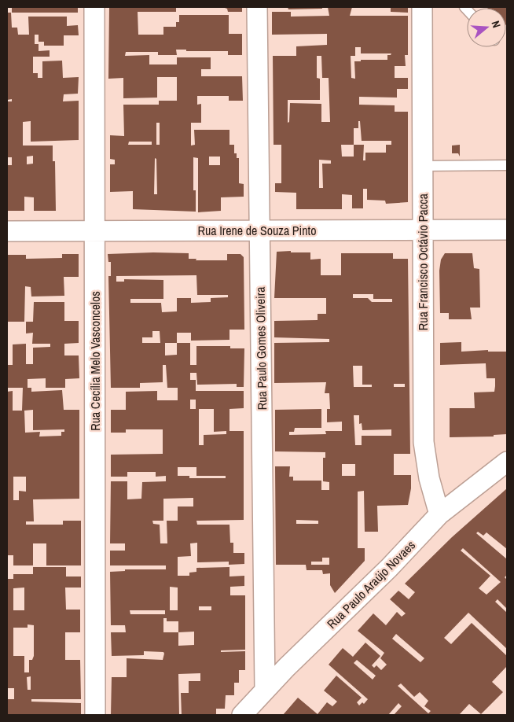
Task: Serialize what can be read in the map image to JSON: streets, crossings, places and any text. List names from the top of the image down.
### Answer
{
  "streets": {
    "street": [
      "Rua Irene de Souza Pinto",
      "Rua Francisco Octávio Pacca",
      "Rua Paulo Gomes Oliveira",
      "Rua Cecília Melo Vasconcelos",
      "Rua Paulo Araújo Novaes"
    ]
  },
  "crossings": [
    ["Rua Irene de Souza Pinto", "Rua Francisco Octávio Pacca"],
    ["Rua Irene de Souza Pinto", "Rua Paulo Gomes Oliveira"],
    ["Rua Irene de Souza Pinto", "Rua Cecília Melo Vasconcelos"],
    ["Rua Francisco Octávio Pacca", "Rua Paulo Araújo Novaes"],
    ["Rua Paulo Gomes Oliveira", "Rua Paulo Araújo Novaes"]
  ],
  "north": "right"
}
